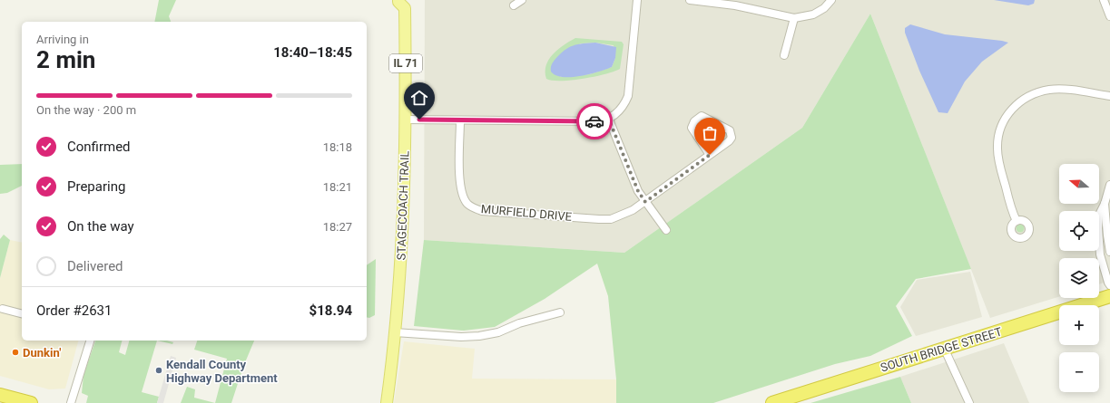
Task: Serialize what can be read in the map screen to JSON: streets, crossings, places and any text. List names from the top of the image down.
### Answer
{
  "streets": {
    "highway": ["SOUTH BRIDGE STREET"],
    "main road": ["IL 71", "STAGECOACH TRAIL"],
    "street": ["MURFIELD DRIVE"]
  },
  "places": ["Dunkin'", "Kendall County Highway Department"],
  "north": "left",
  "page": {
    "heading": ["2 min", "Arriving in", "18:40–18:45"],
    "panel": ["Order #2631", "$18.94"],
    "bar": "On the way · 200 m",
    "list": [
      ["Confirmed", "18:18"],
      ["Preparing", "18:21"],
      ["On the way", "18:27"],
      "Delivered"
    ],
    "map_buttons": ["+", "−"]
  }
}
